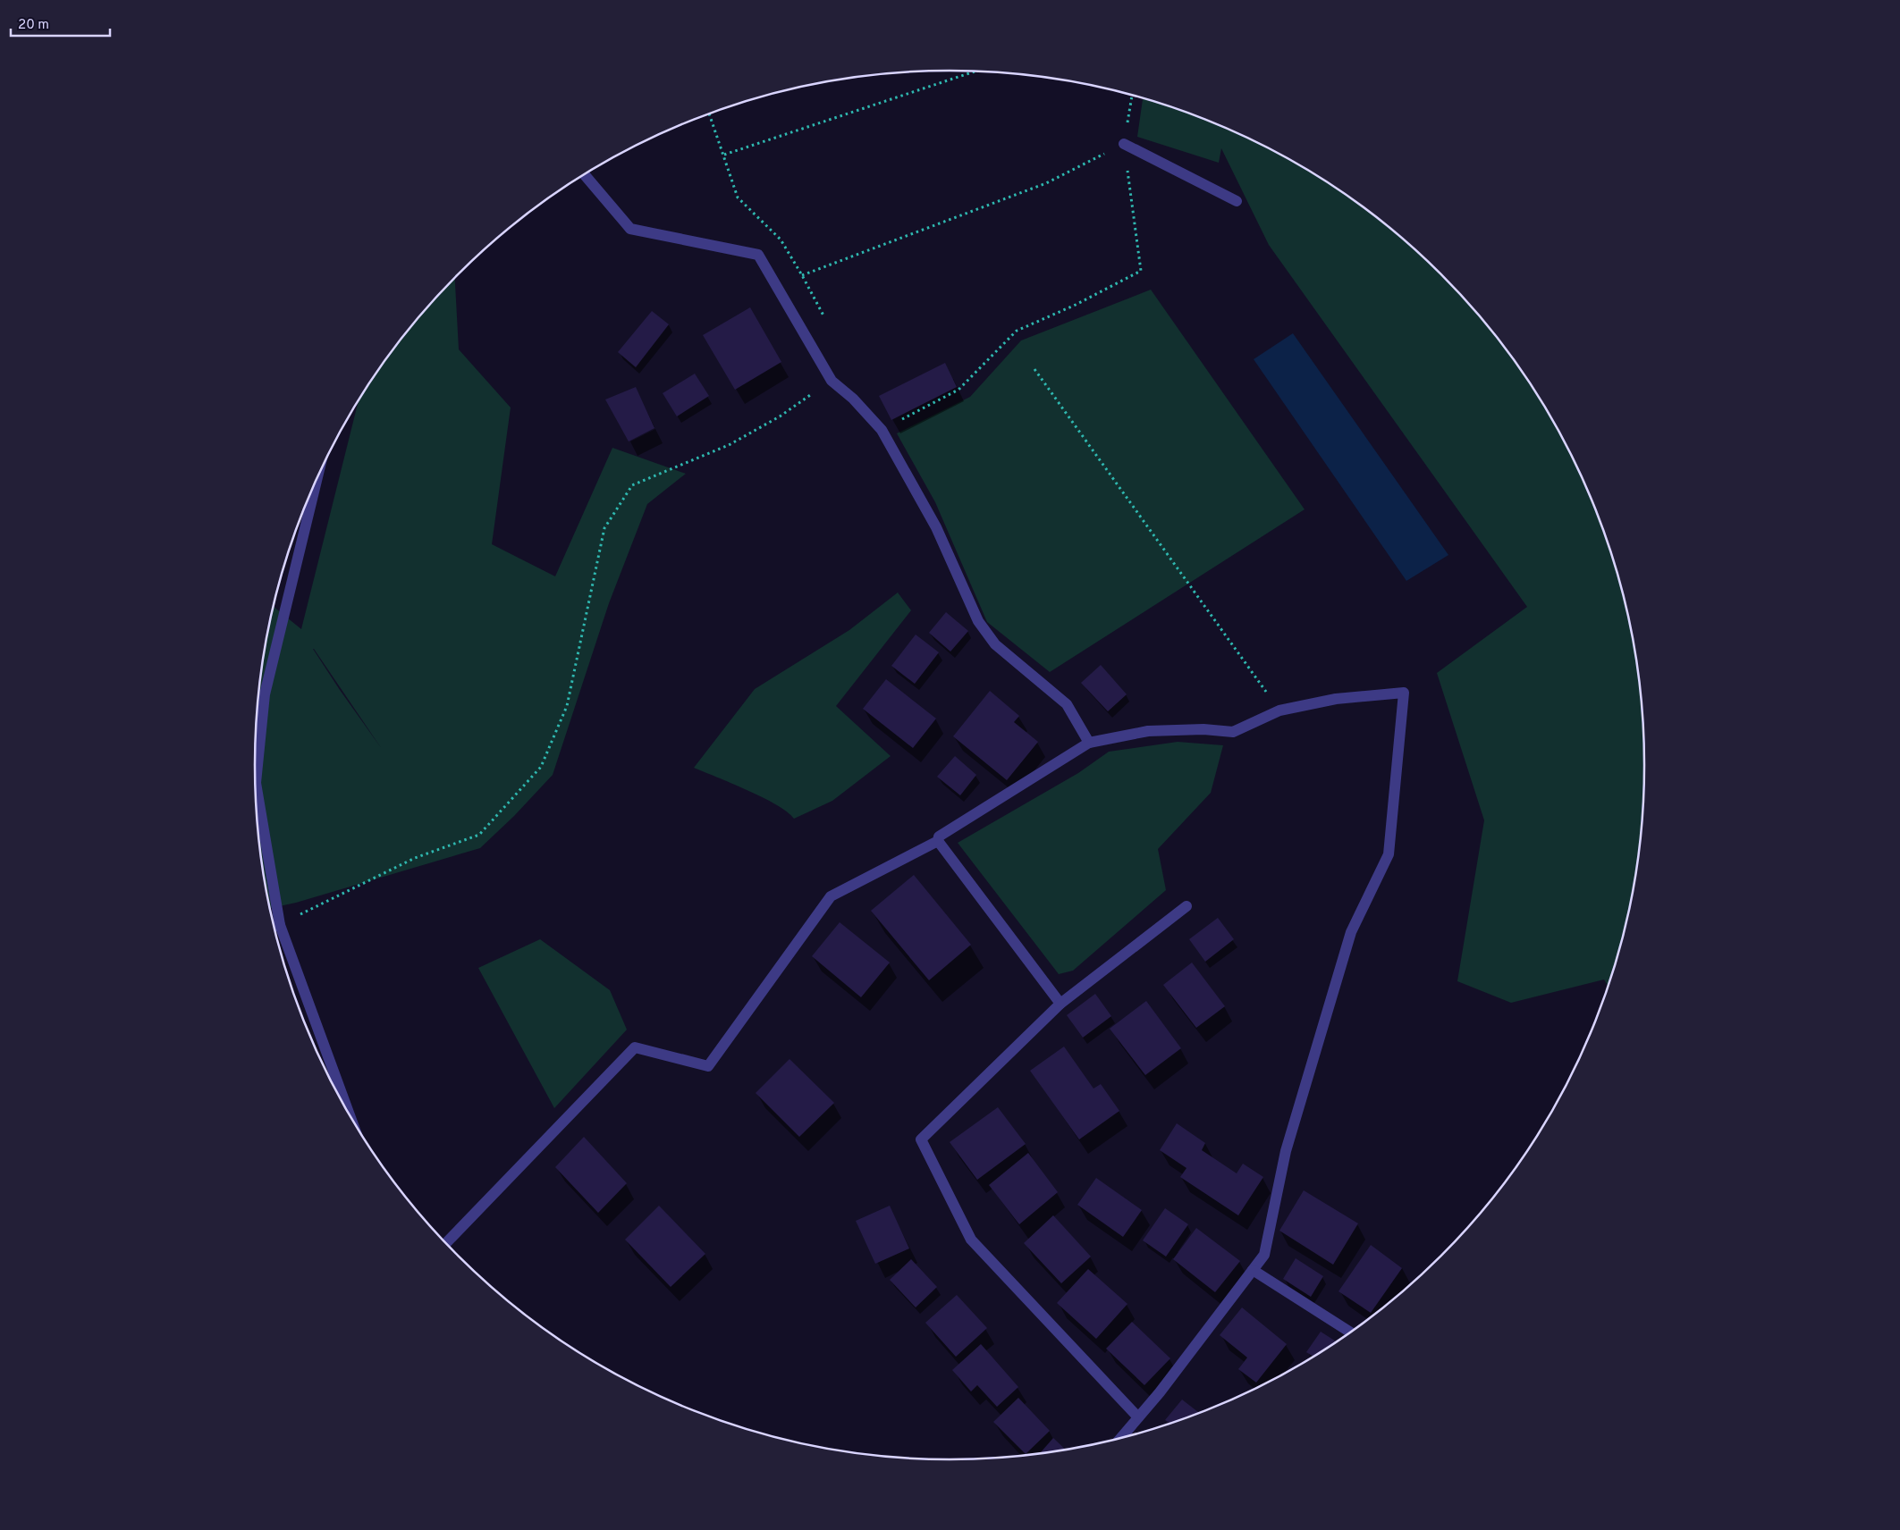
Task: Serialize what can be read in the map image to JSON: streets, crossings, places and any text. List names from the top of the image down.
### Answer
{
  "scale_bar": "20 m"
}
